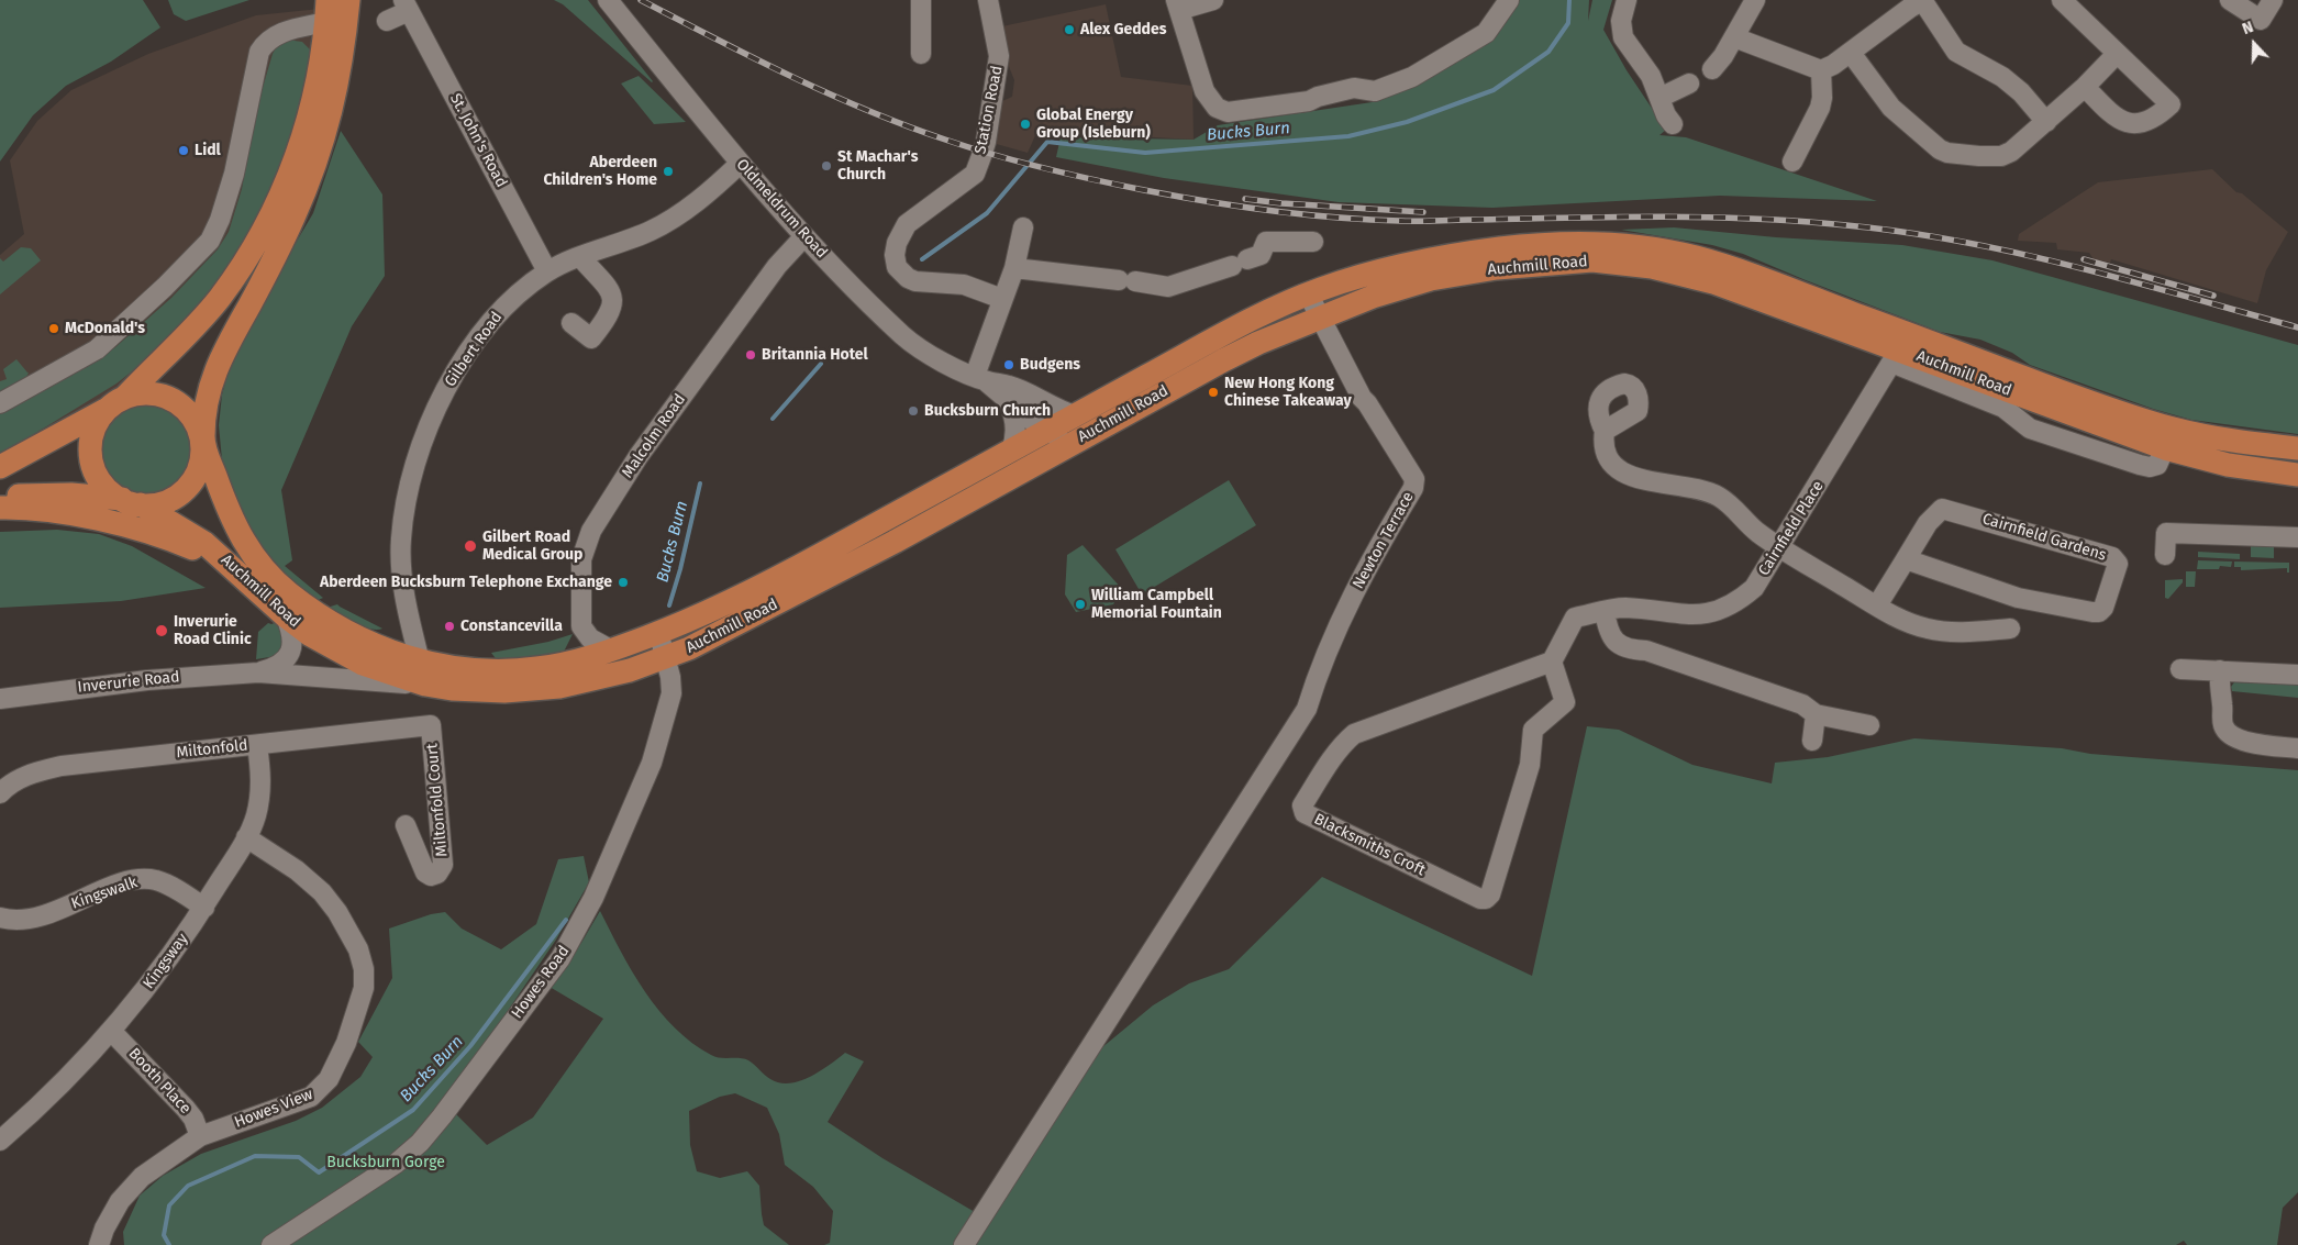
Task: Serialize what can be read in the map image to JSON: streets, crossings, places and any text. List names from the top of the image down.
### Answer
{
  "streets": {
    "main road": ["Auchmill Road"],
    "street": [
      "Station Road",
      "St. John's Road",
      "Oldmeldrum Road",
      "Gilbert Road",
      "Malcolm Road",
      "Cairnfield Place",
      "Cairnfield Gardens",
      "Newton Terrace",
      "Inverurie Road",
      "Miltonfold",
      "Miltonfold Court",
      "Blacksmiths Croft",
      "Kingswalk",
      "Kingsway",
      "Howes Road",
      "Booth Place",
      "Howes View"
    ]
  },
  "crossings": [
    ["St. John's Road", "Gilbert Road"],
    ["Oldmeldrum Road", "Auchmill Road"],
    ["Oldmeldrum Road", "Gilbert Road"],
    ["Oldmeldrum Road", "Malcolm Road"],
    ["Auchmill Road", "Gilbert Road"],
    ["Auchmill Road", "Malcolm Road"],
    ["Auchmill Road", "Cairnfield Place"],
    ["Auchmill Road", "Newton Terrace"],
    ["Auchmill Road", "Inverurie Road"],
    ["Auchmill Road", "Howes Road"],
    ["Cairnfield Place", "Blacksmiths Croft"],
    ["Miltonfold", "Miltonfold Court"],
    ["Miltonfold", "Kingsway"],
    ["Kingswalk", "Kingsway"],
    ["Kingsway", "Booth Place"],
    ["Kingsway", "Howes View"],
    ["Booth Place", "Howes View"]
  ],
  "water": ["Bucks Burn"],
  "parks": ["Bucksburn Gorge"],
  "places": [
    "Alex Geddes",
    "Global Energy Group (Isleburn)",
    "Lidl",
    "St Machar's Church",
    "Aberdeen Children's Home",
    "McDonald's",
    "Britannia Hotel",
    "Budgens",
    "New Hong Kong Chinese Takeaway",
    "Bucksburn Church",
    "Gilbert Road Medical Group",
    "Aberdeen Bucksburn Telephone Exchange",
    "William Campbell Memorial Fountain",
    "Constancevilla",
    "Inverurie Road Clinic"
  ],
  "north": "top"
}
